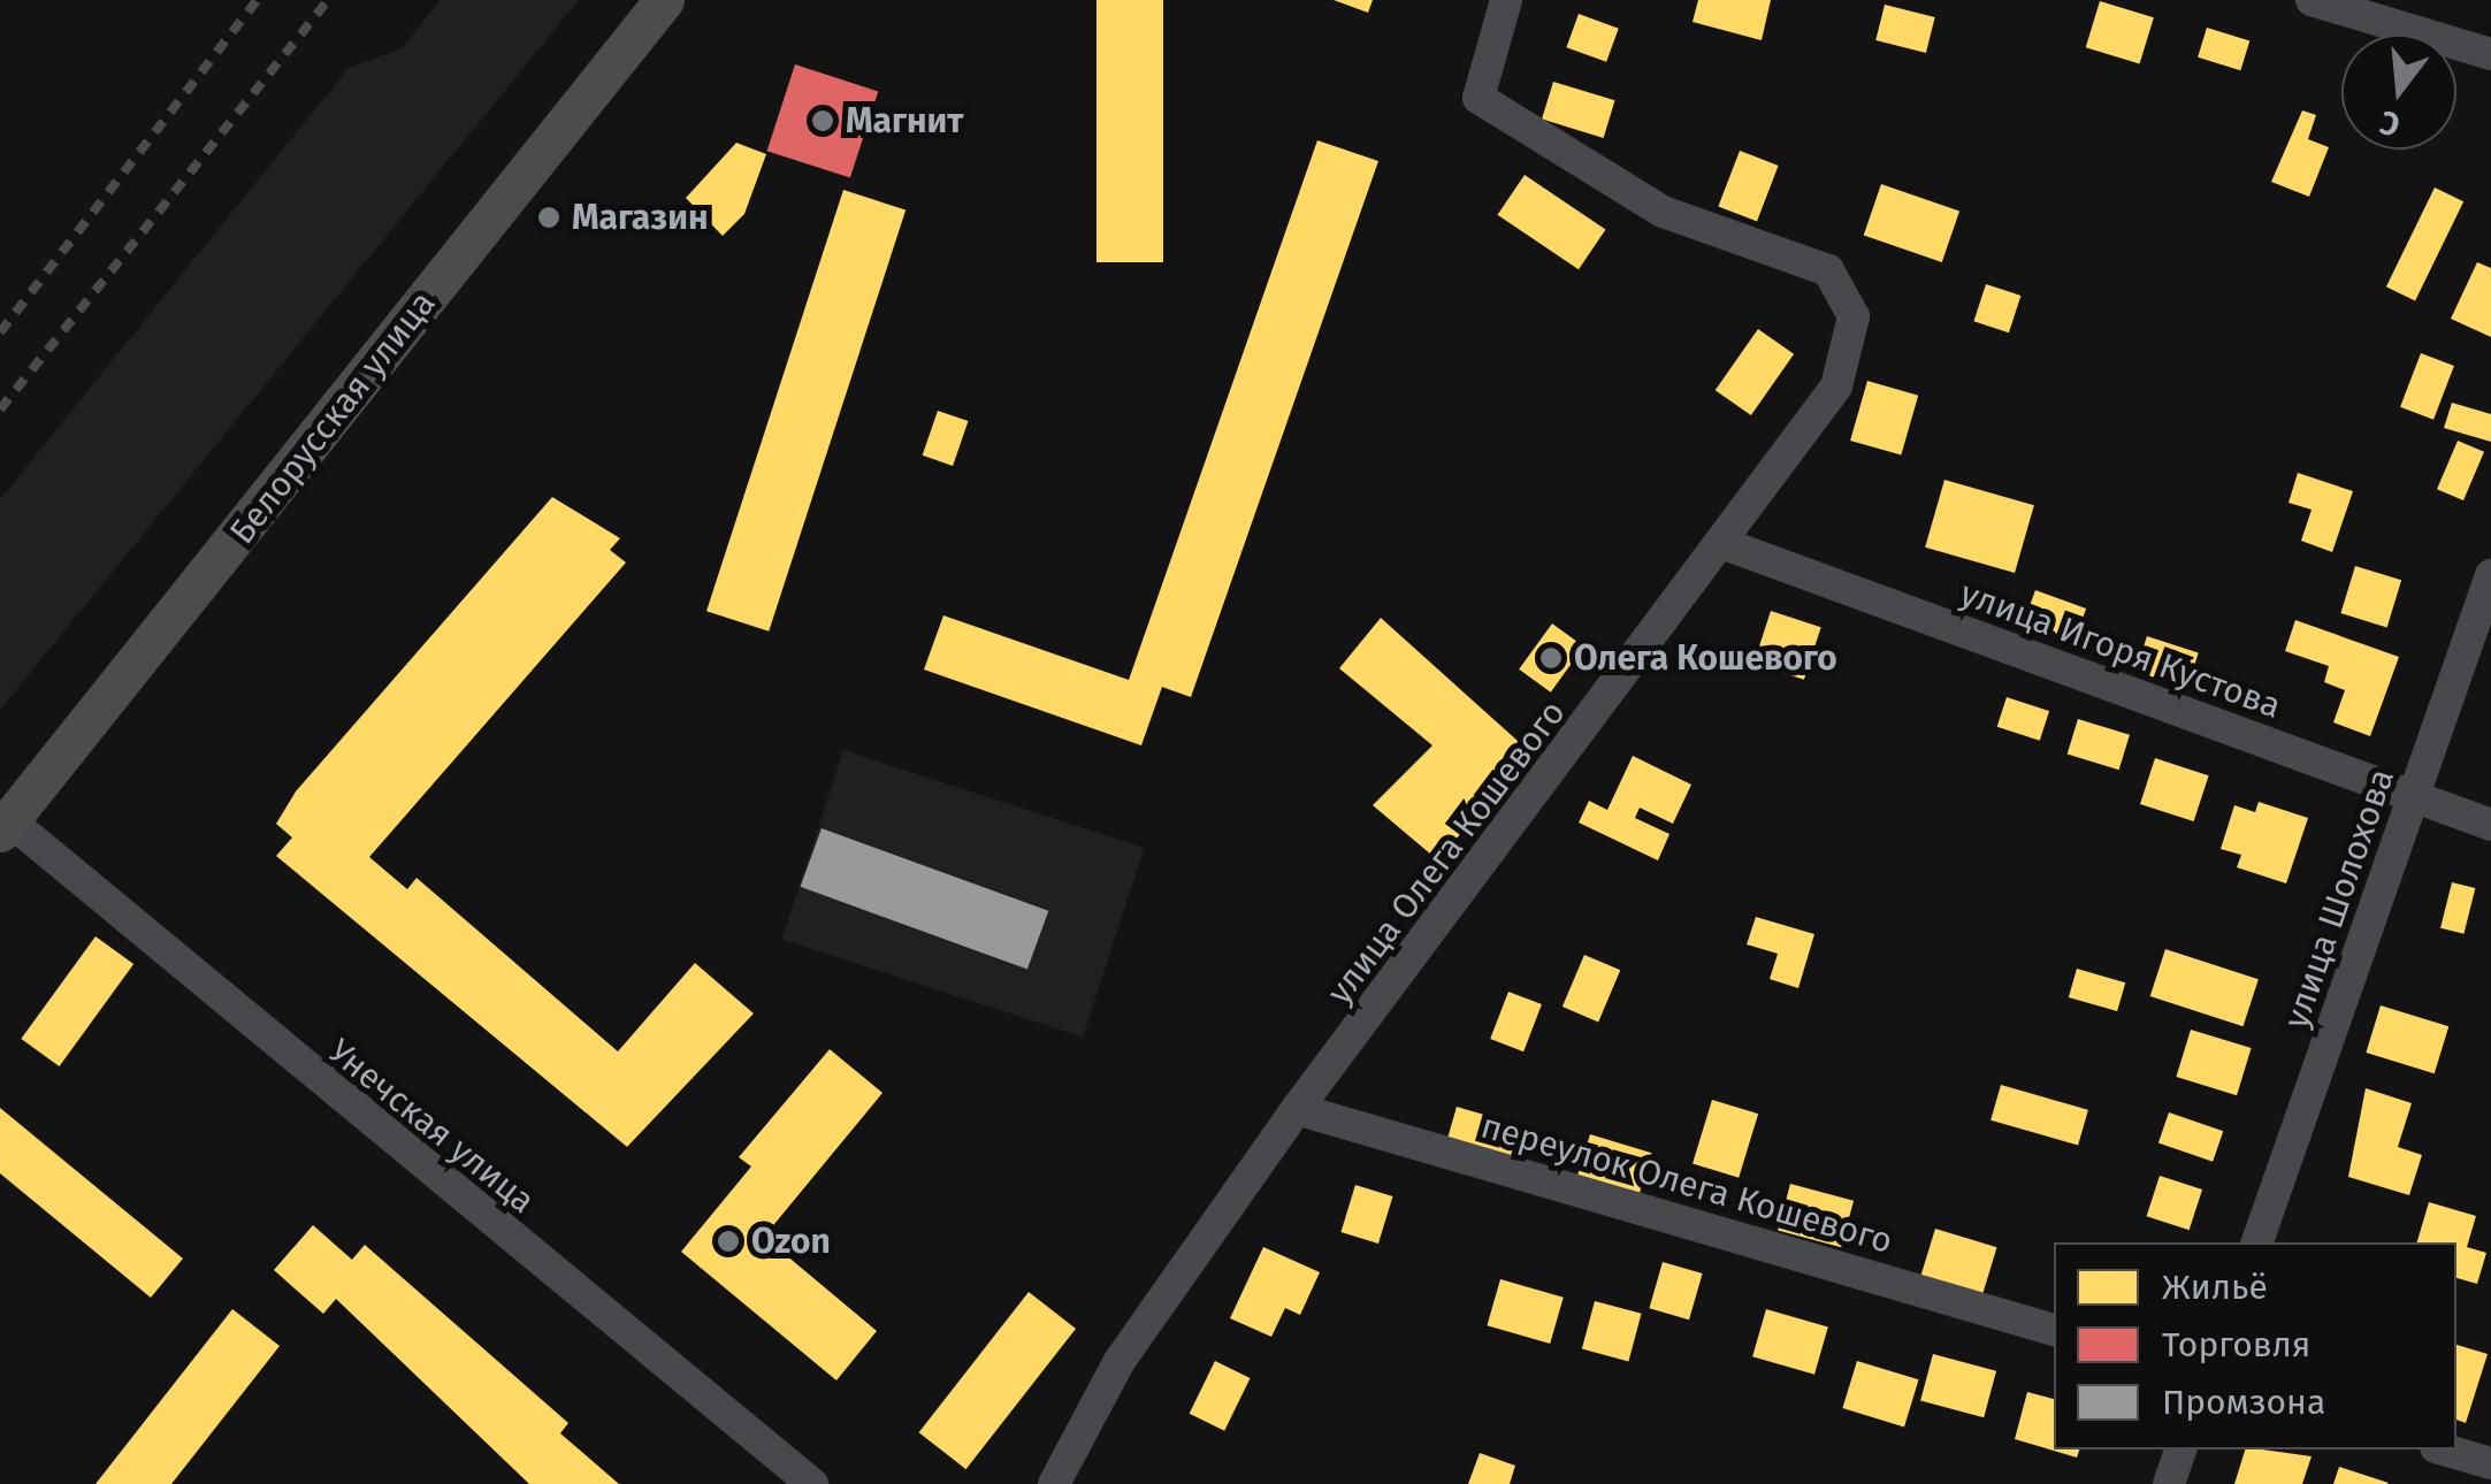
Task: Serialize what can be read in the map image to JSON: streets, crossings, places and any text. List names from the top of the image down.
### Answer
{
  "streets": {
    "main road": ["Белорусская улица"],
    "street": [
      "улица Игоря Кустова",
      "улица Олега Кошевого",
      "улица Шолохова",
      "Унечская улица",
      "переулок Олега Кошевого"
    ]
  },
  "crossings": [
    ["Белорусская улица", "Унечская улица"],
    ["улица Игоря Кустова", "улица Олега Кошевого"],
    ["улица Игоря Кустова", "улица Шолохова"],
    ["улица Олега Кошевого", "переулок Олега Кошевого"]
  ],
  "places": [
    "Магнит",
    "Магазин",
    "Олега Кошевого",
    "Ozon"
  ],
  "legend": ["Жильё", "Торговля", "Промзона"],
  "north": "bottom"
}
